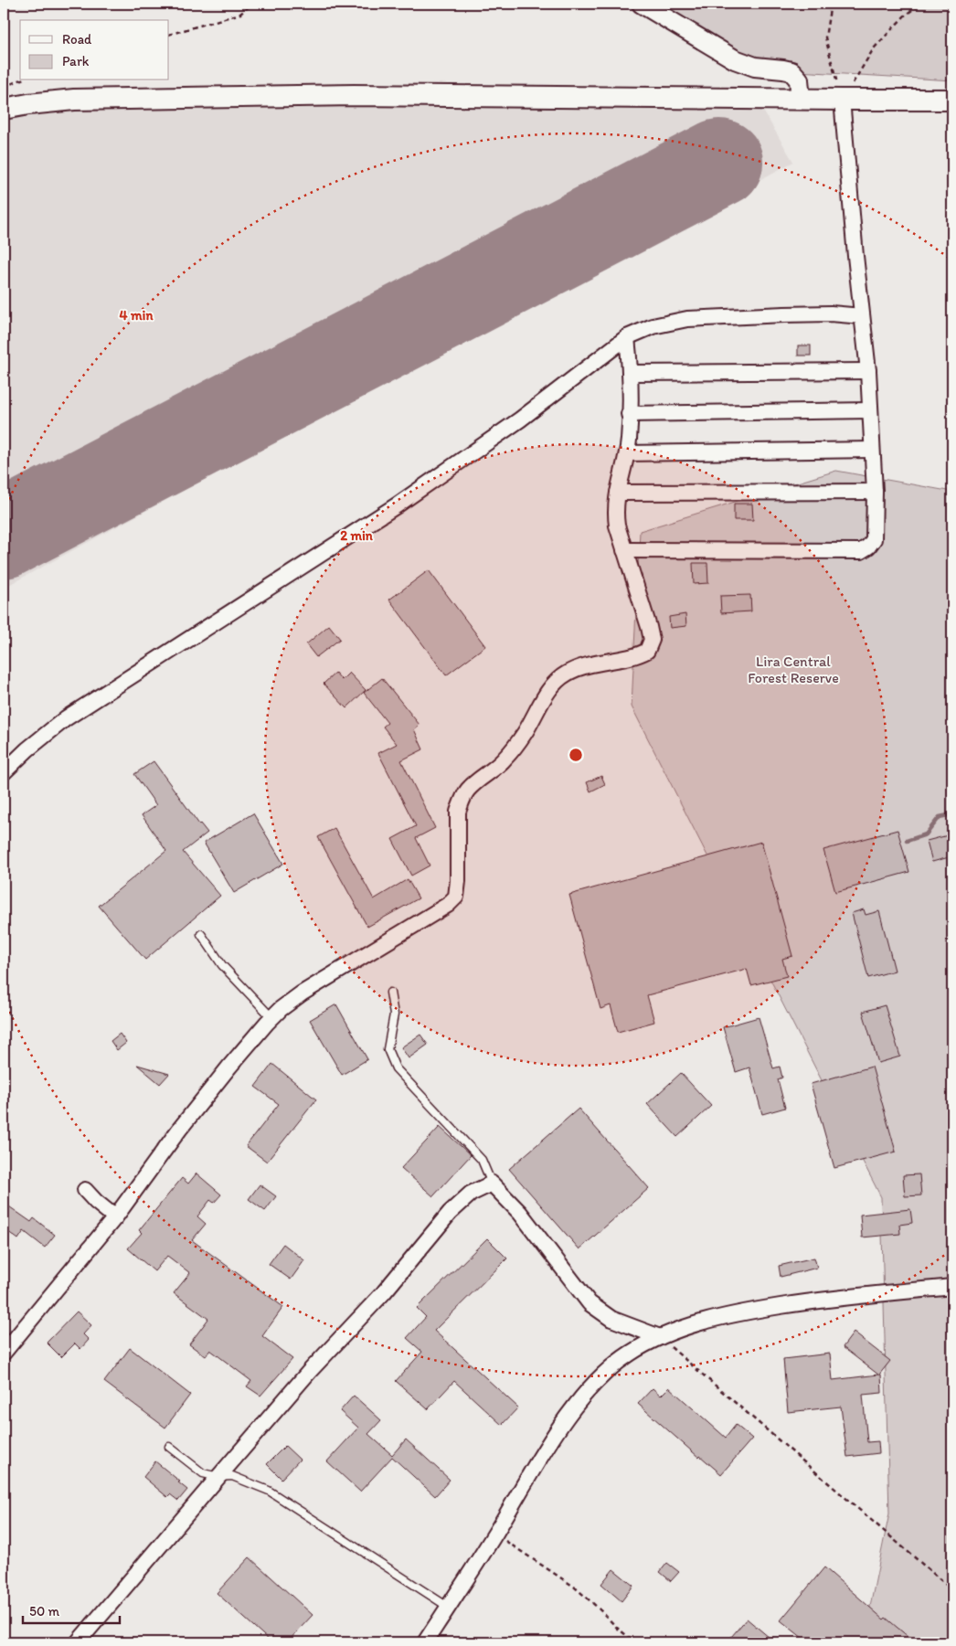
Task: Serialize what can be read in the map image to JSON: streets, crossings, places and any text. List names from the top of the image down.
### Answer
{
  "parks": ["Lira Central Forest Reserve"],
  "legend": ["Road", "Park"],
  "scale_bar": "50 m",
  "rings": ["4 min", "2 min"]
}
